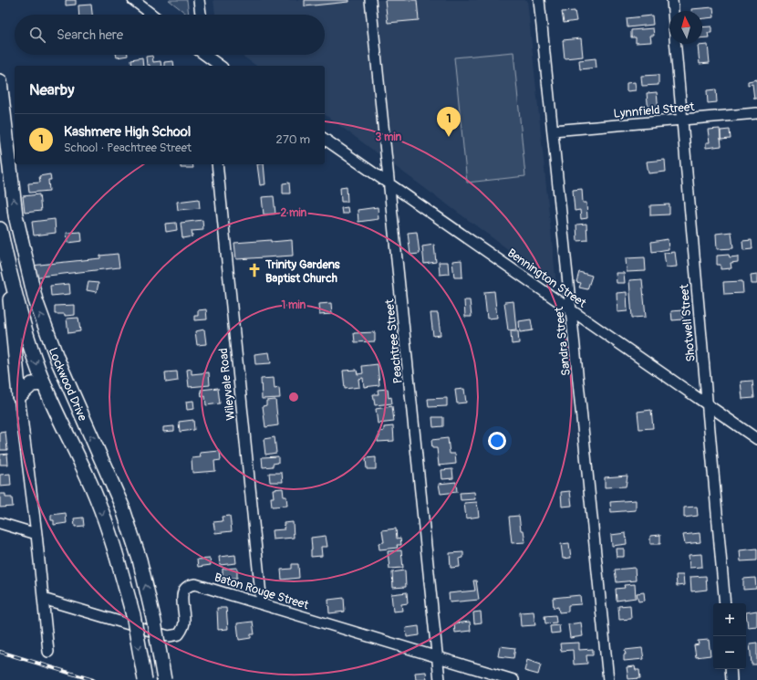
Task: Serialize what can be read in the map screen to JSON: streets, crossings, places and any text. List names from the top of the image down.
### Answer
{
  "streets": {
    "main road": ["Lockwood Drive"],
    "street": [
      "Lynnfield Street",
      "Bennington Street",
      "Shotwell Street",
      "Peachtree Street",
      "Sandra Street",
      "Wileyvale Road",
      "Baton Rouge Street"
    ]
  },
  "crossings": [
    ["Lynnfield Street", "Shotwell Street"],
    ["Lynnfield Street", "Sandra Street"],
    ["Bennington Street", "Shotwell Street"],
    ["Bennington Street", "Peachtree Street"],
    ["Bennington Street", "Sandra Street"],
    ["Peachtree Street", "Baton Rouge Street"],
    ["Wileyvale Road", "Baton Rouge Street"]
  ],
  "places": {
    "church": ["Trinity Gardens Baptist Church"]
  },
  "north": "top",
  "page": {
    "search": "Search here",
    "heading": "Nearby",
    "pins": "1",
    "list": [
      {
        "mark": "1",
        "name": "Kashmere High School",
        "note": "School · Peachtree Street",
        "value": "270 m"
      }
    ],
    "map_buttons": ["+", "−"]
  },
  "rings": ["3 min", "2 min", "1 min"]
}
